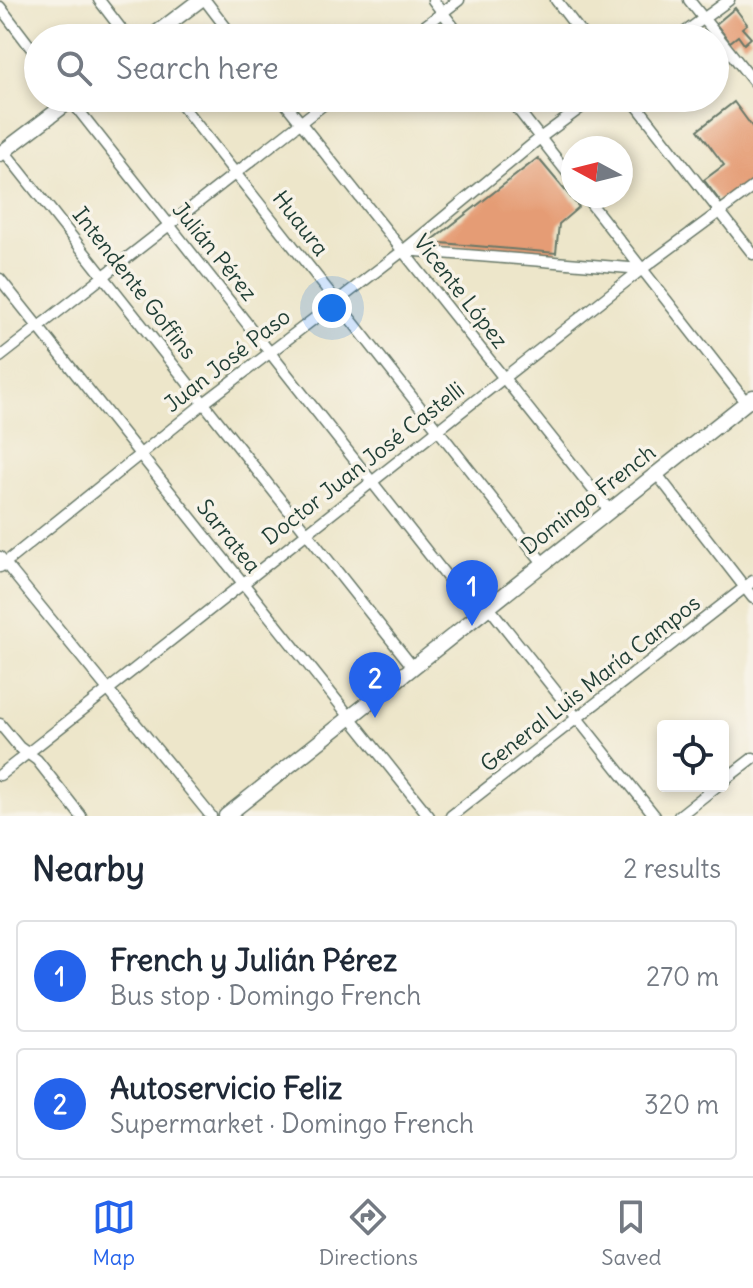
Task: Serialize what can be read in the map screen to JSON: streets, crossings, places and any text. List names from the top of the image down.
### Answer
{
  "streets": {
    "street": [
      "Huaura",
      "Julián Pérez",
      "Intendente Goffins",
      "Vicente López",
      "Juan José Paso",
      "Doctor Juan José Castelli",
      "Domingo French",
      "Sarratea",
      "General Luis María Campos"
    ]
  },
  "crossings": [
    ["Huaura", "Juan José Paso"],
    ["Huaura", "Doctor Juan José Castelli"],
    ["Huaura", "Domingo French"],
    ["Julián Pérez", "Juan José Paso"],
    ["Julián Pérez", "Doctor Juan José Castelli"],
    ["Julián Pérez", "Domingo French"],
    ["Julián Pérez", "General Luis María Campos"],
    ["Intendente Goffins", "Juan José Paso"],
    ["Intendente Goffins", "Doctor Juan José Castelli"],
    ["Intendente Goffins", "Domingo French"],
    ["Vicente López", "Juan José Paso"],
    ["Vicente López", "Doctor Juan José Castelli"],
    ["Vicente López", "Domingo French"],
    ["Juan José Paso", "Sarratea"],
    ["Doctor Juan José Castelli", "Sarratea"],
    ["Domingo French", "Sarratea"]
  ],
  "north": "left",
  "page": {
    "search": "Search here",
    "pins": ["1", "2"],
    "heading": ["Nearby", "2 results"],
    "list": [
      {
        "mark": "1",
        "name": "French y Julián Pérez",
        "note": "Bus stop · Domingo French",
        "value": "270 m"
      },
      {
        "mark": "2",
        "name": "Autoservicio Feliz",
        "note": "Supermarket · Domingo French",
        "value": "320 m"
      }
    ],
    "nav": ["Map", "Directions", "Saved"]
  }
}
